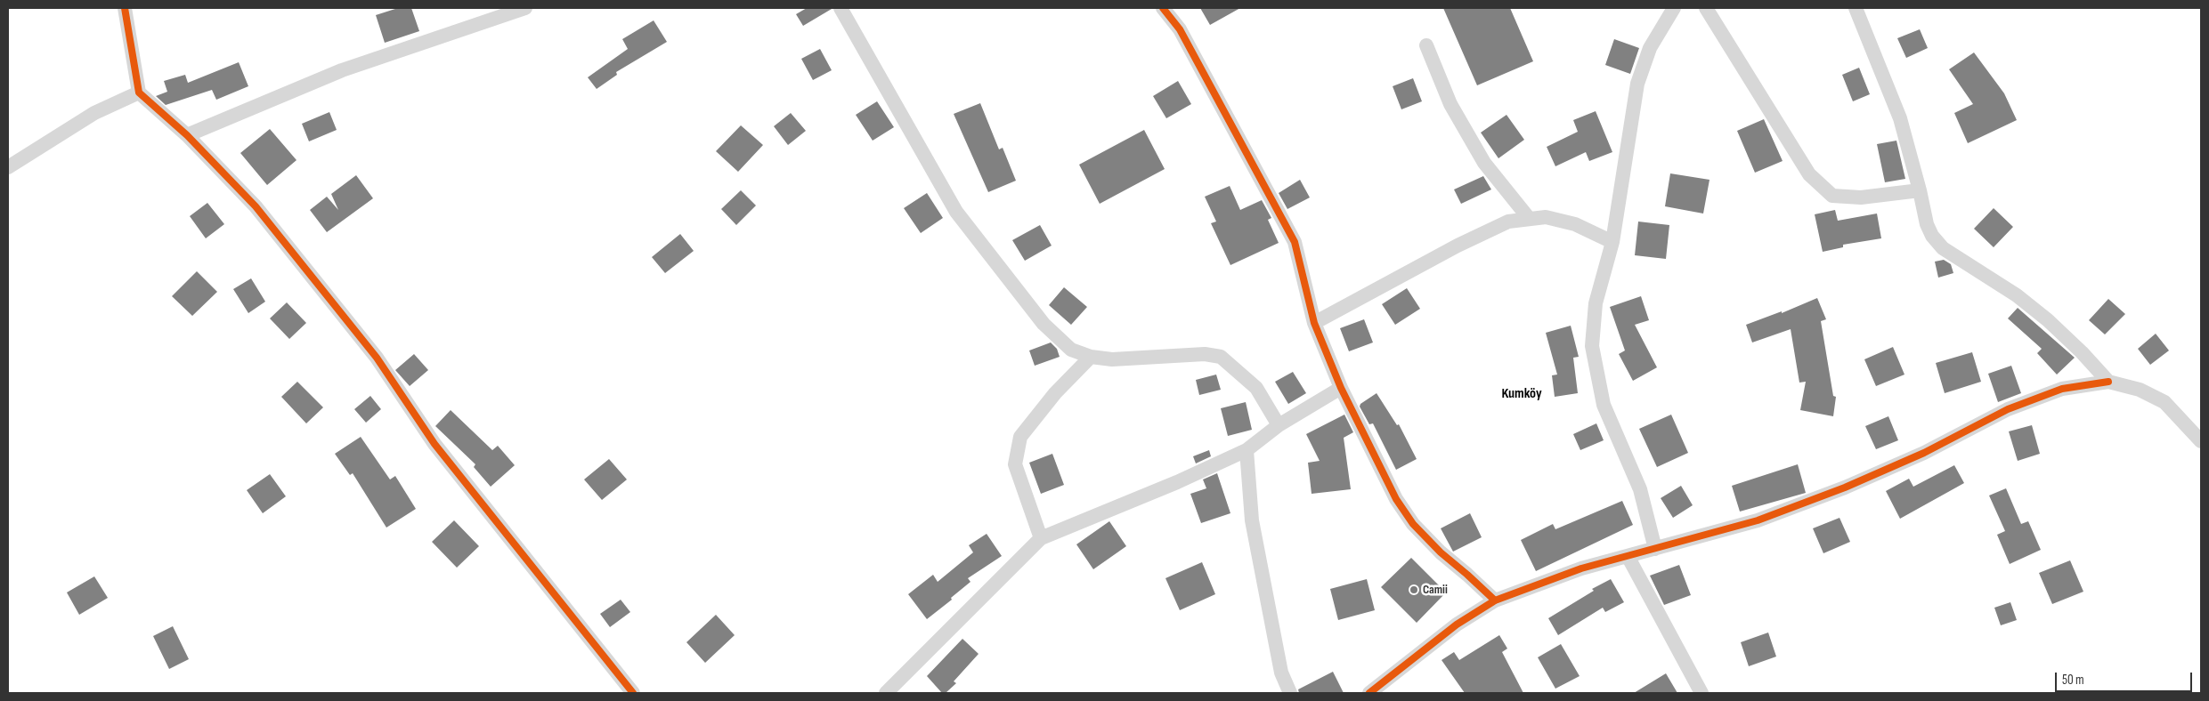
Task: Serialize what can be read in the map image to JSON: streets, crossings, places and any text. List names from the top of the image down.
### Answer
{
  "districts": ["Kumköy"],
  "places": ["Camii"],
  "scale_bar": "50 m"
}
